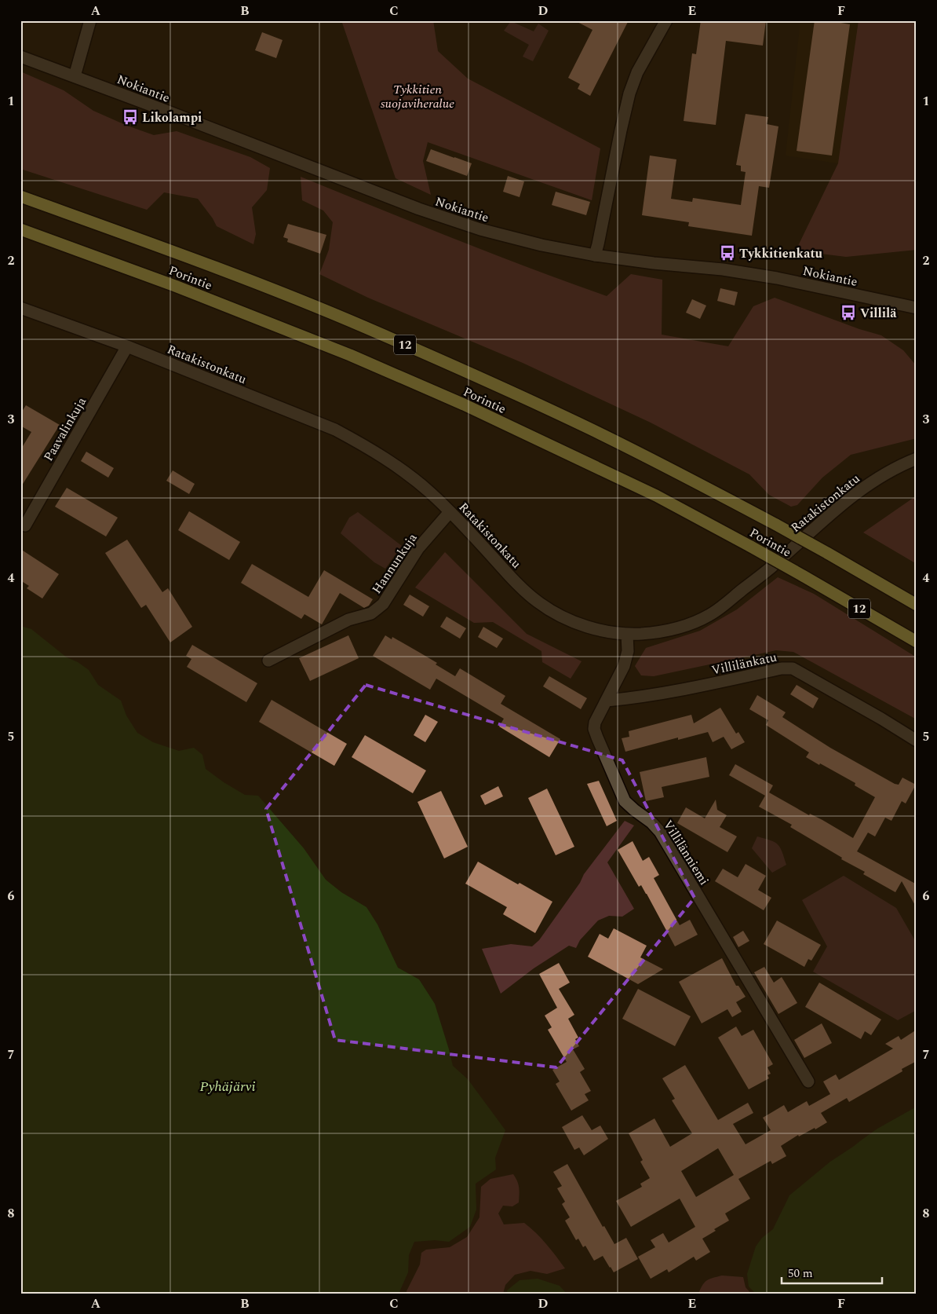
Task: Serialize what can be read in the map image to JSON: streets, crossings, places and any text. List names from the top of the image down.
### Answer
{
  "streets": {
    "highway": ["Porintie", "12"],
    "street": [
      "Nokiantie",
      "Ratakistonkatu",
      "Paavalinkuja",
      "Hannunkuja",
      "Villilänkatu",
      "Villilänniemi"
    ]
  },
  "crossings": [
    ["Ratakistonkatu", "Paavalinkuja"],
    ["Ratakistonkatu", "Hannunkuja"],
    ["Ratakistonkatu", "Villilänniemi"],
    ["Villilänkatu", "Villilänniemi"]
  ],
  "water": ["Pyhäjärvi"],
  "parks": ["Tykkitien suojaviheralue"],
  "places": {
    "bus stop": ["Likolampi", "Tykkitienkatu", "Villilä"]
  },
  "scale_bar": "50 m",
  "grid": {
    "columns": [
      "A",
      "B",
      "C",
      "D",
      "E",
      "F"
    ],
    "rows": [
      "1",
      "2",
      "3",
      "4",
      "5",
      "6",
      "7",
      "8"
    ]
  }
}
